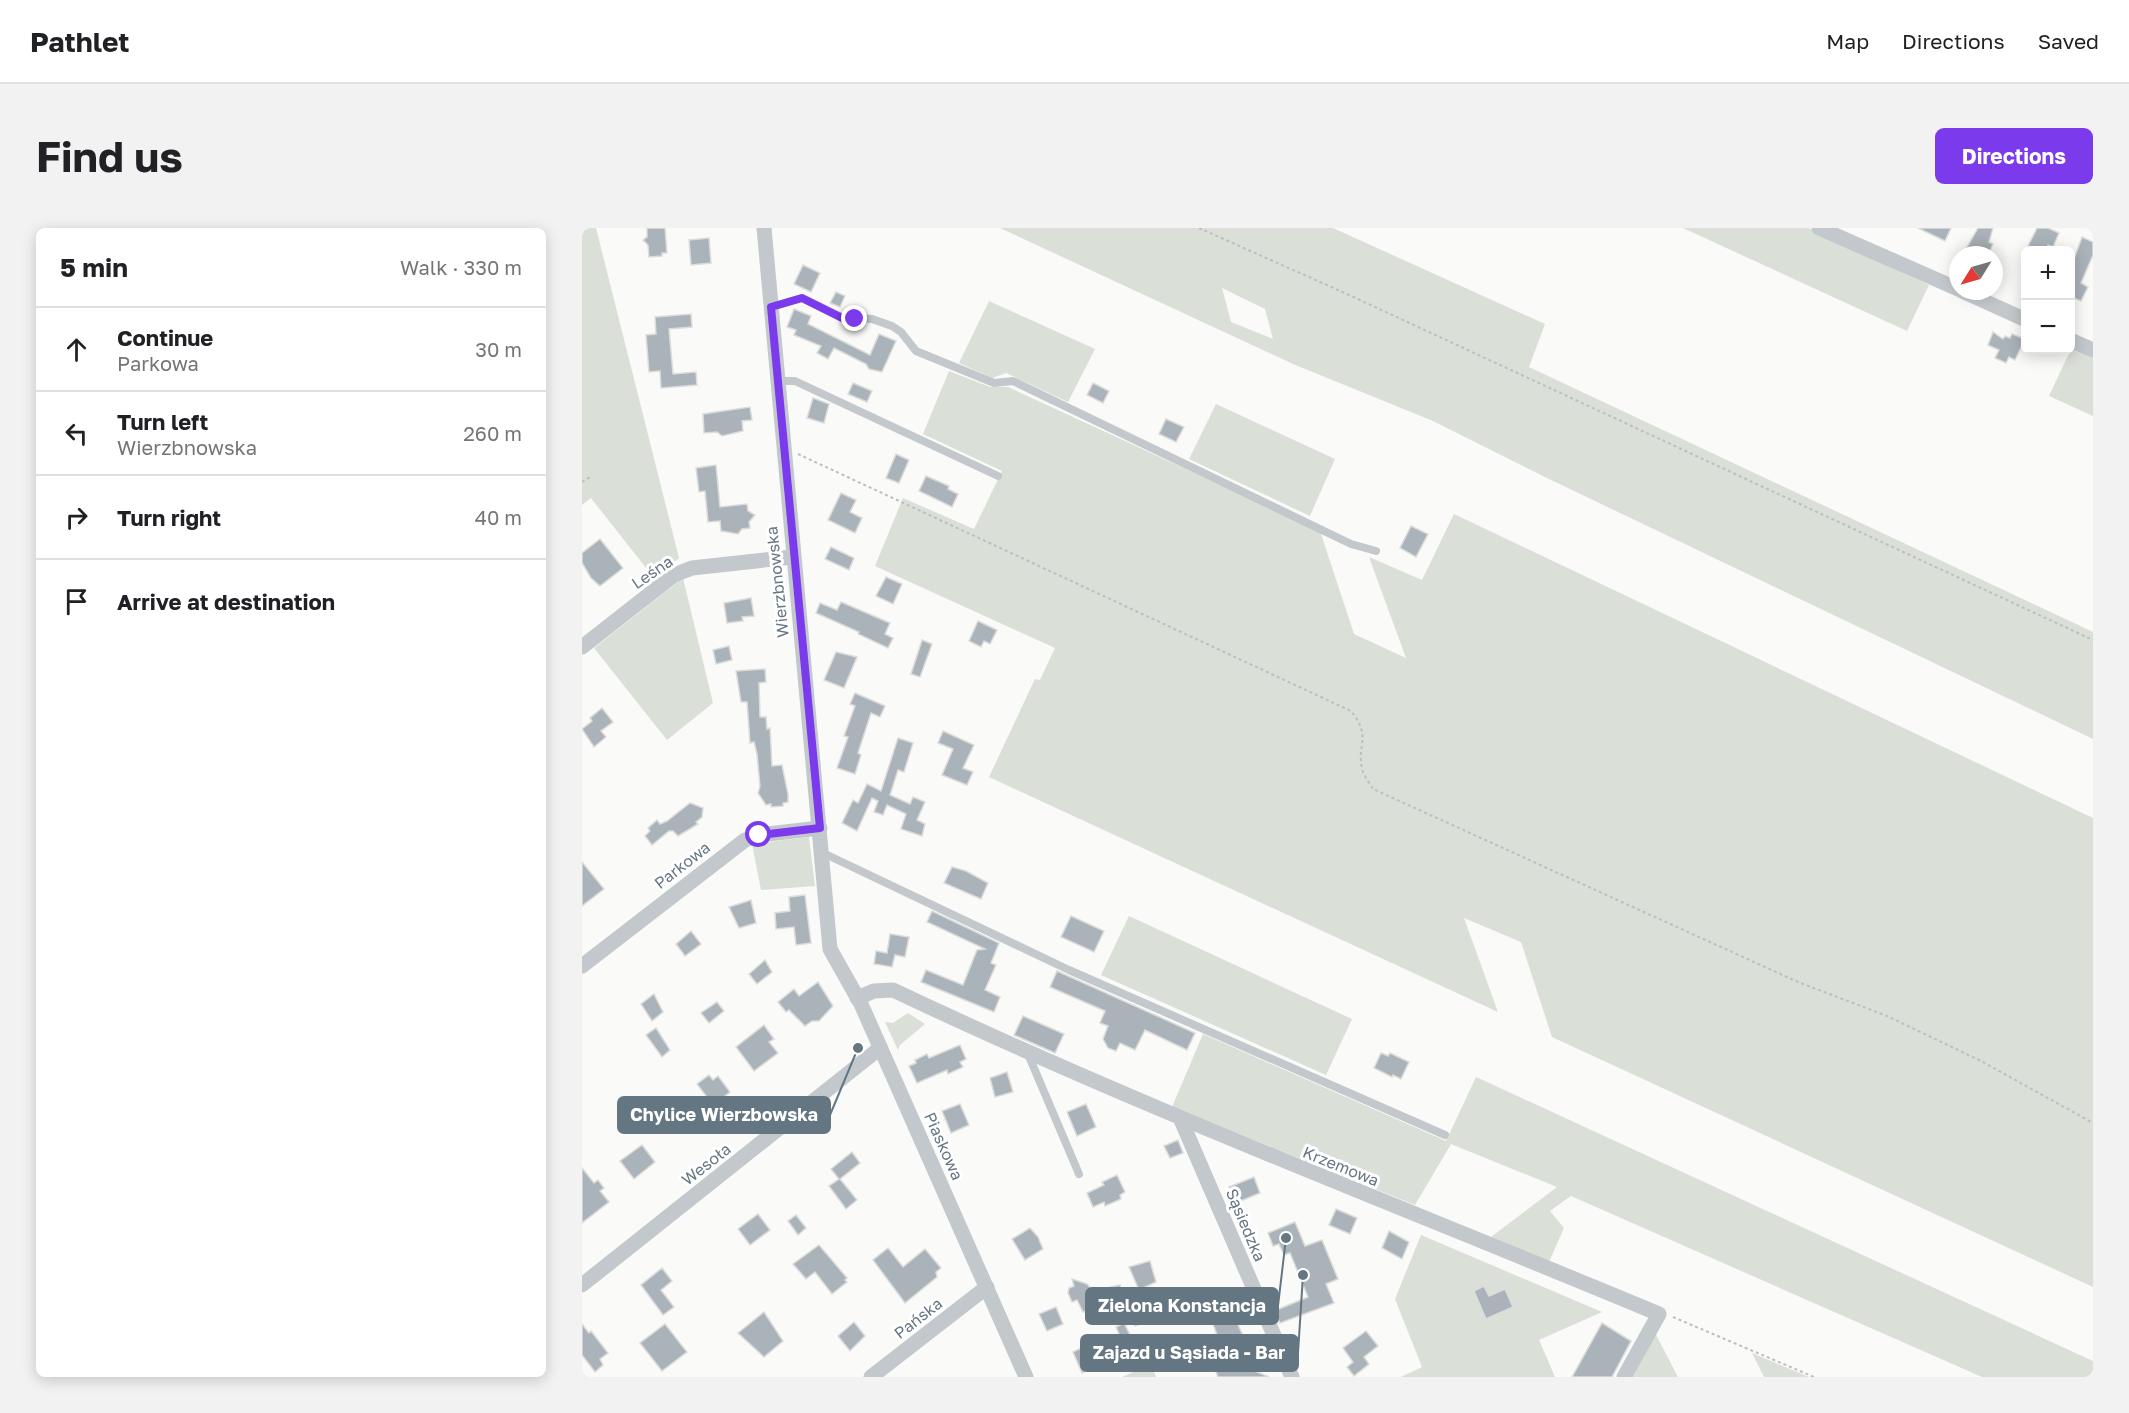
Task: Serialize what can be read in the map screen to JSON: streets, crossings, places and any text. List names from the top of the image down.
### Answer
{
  "streets": {
    "street": [
      "Leśna",
      "Wierzbnowska",
      "Parkowa",
      "Piaskowa",
      "Wesoła",
      "Krzemowa",
      "Sąsiedzka",
      "Pańska"
    ]
  },
  "crossings": [
    ["Leśna", "Wierzbnowska"],
    ["Wierzbnowska", "Parkowa"],
    ["Wierzbnowska", "Piaskowa"],
    ["Piaskowa", "Wesoła"],
    ["Piaskowa", "Krzemowa"],
    ["Piaskowa", "Pańska"],
    ["Krzemowa", "Sąsiedzka"]
  ],
  "places": ["Chylice Wierzbowska", "Zielona Konstancja", "Zajazd u Sąsiada - Bar"],
  "north": "bottom left",
  "page": {
    "header": "Pathlet",
    "nav": ["Map", "Directions", "Saved"],
    "buttons": "Directions",
    "title": "Find us",
    "heading": ["5 min", "Walk · 330 m"],
    "map_buttons": ["+", "−"],
    "list": [
      ["Continue", "Parkowa", "30 m"],
      ["Turn left", "Wierzbnowska", "260 m"],
      ["Turn right", "40 m"],
      "Arrive at destination"
    ]
  }
}
